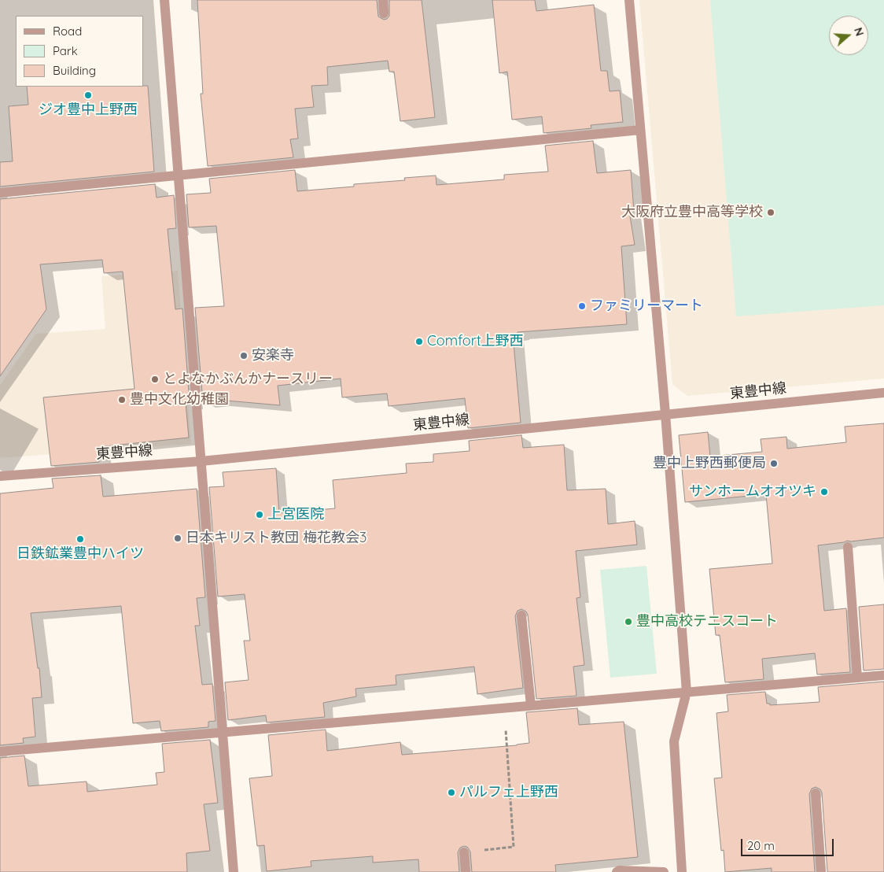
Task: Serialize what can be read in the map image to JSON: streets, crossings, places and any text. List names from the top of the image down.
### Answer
{
  "streets": {
    "street": ["東豊中線"]
  },
  "places": [
    "ジオ豊中上野西",
    "大阪府立豊中高等学校",
    "ファミリーマート",
    "Comfort上野西",
    "安楽寺",
    "とよなかぶんかナースリー",
    "豊中文化幼稚園",
    "豊中上野西郵便局",
    "サンホームオオツキ",
    "上宮医院",
    "日本キリスト教団 梅花教会3",
    "日鉄鉱業豊中ハイツ",
    "豊中高校テニスコート",
    "パルフェ上野西"
  ],
  "legend": ["Road", "Park", "Building"],
  "scale_bar": "20 m",
  "north": "right"
}
